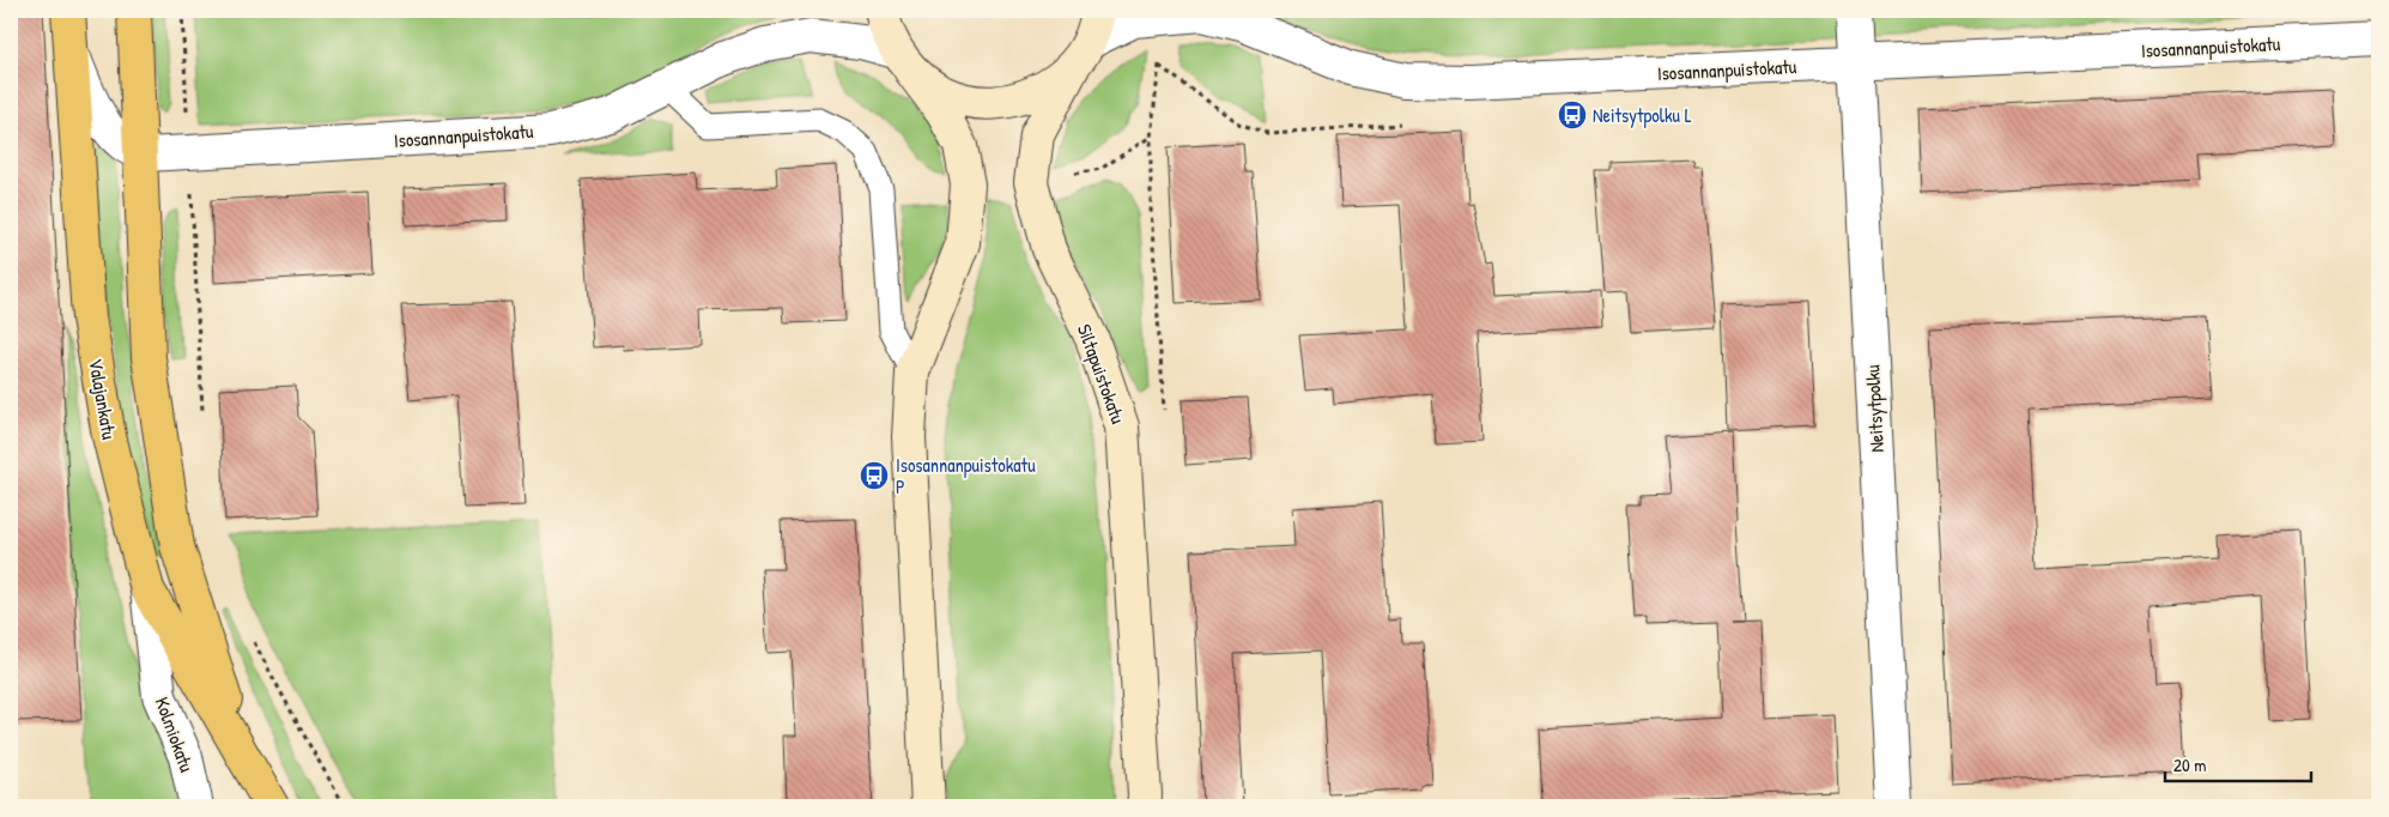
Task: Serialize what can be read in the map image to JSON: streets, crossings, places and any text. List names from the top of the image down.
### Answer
{
  "streets": {
    "main road": ["Siltapuistokatu", "Valajankatu"],
    "street": ["Isosannanpuistokatu", "Neitsytpolku", "Kolmiokatu"]
  },
  "crossings": [
    ["Isosannanpuistokatu", "Siltapuistokatu"],
    ["Isosannanpuistokatu", "Valajankatu"],
    ["Isosannanpuistokatu", "Neitsytpolku"],
    ["Valajankatu", "Kolmiokatu"]
  ],
  "places": {
    "bus stop": ["Neitsytpolku L", "Isosannanpuistokatu P"]
  },
  "scale_bar": "20 m"
}
